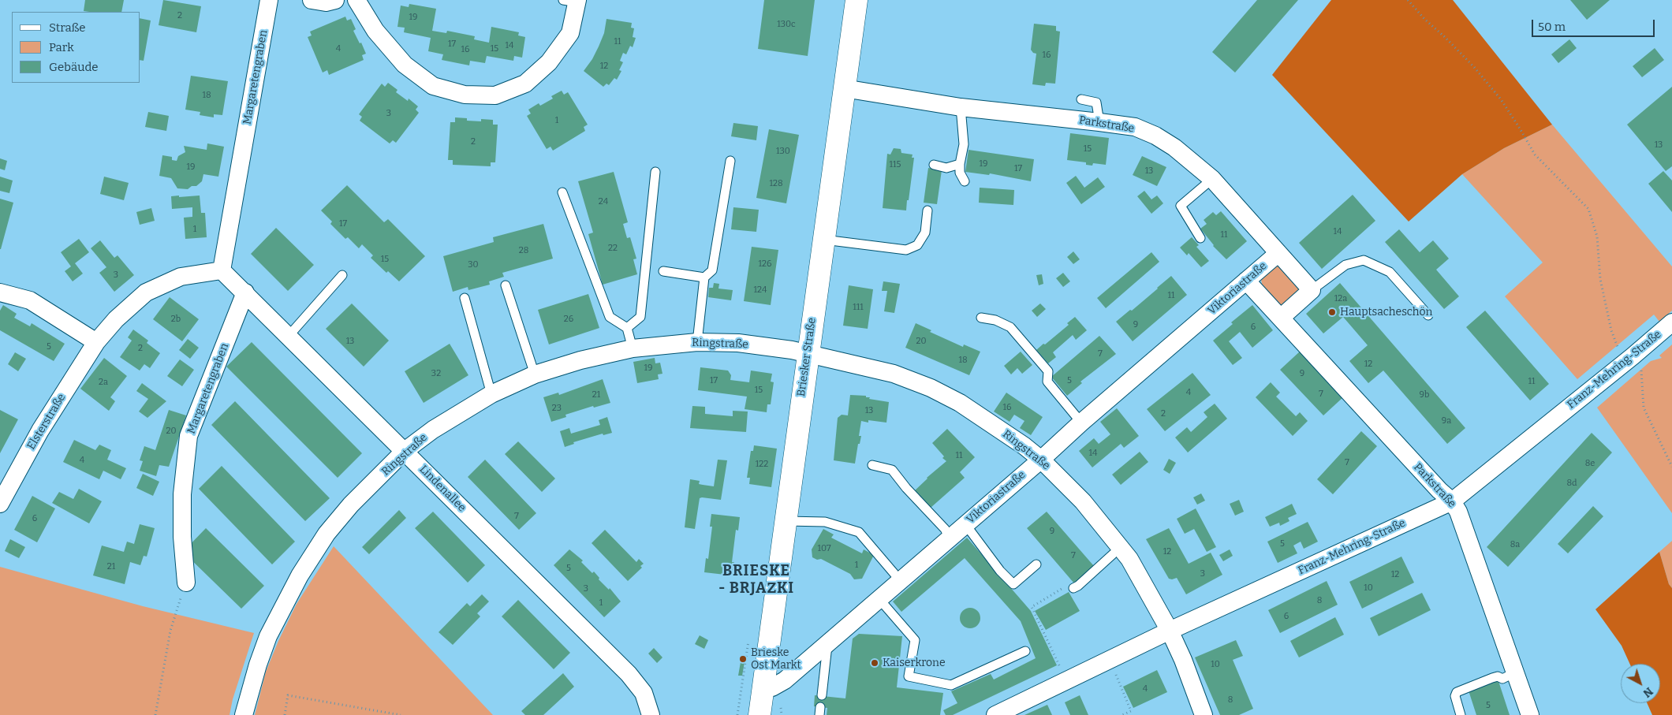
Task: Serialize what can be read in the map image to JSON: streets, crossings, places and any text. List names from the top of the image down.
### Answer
{
  "streets": {
    "main road": ["Briesker Straße"],
    "street": [
      "Margaretengraben",
      "Parkstraße",
      "Viktoriastraße",
      "Ringstraße",
      "Franz-Mehring-Straße",
      "Elsterstraße",
      "Lindenallee"
    ]
  },
  "crossings": [
    ["Margaretengraben", "Elsterstraße"],
    ["Margaretengraben", "Lindenallee"],
    ["Parkstraße", "Viktoriastraße"],
    ["Parkstraße", "Briesker Straße"],
    ["Parkstraße", "Franz-Mehring-Straße"],
    ["Viktoriastraße", "Ringstraße"],
    ["Viktoriastraße", "Briesker Straße"],
    ["Ringstraße", "Briesker Straße"],
    ["Ringstraße", "Franz-Mehring-Straße"],
    ["Ringstraße", "Lindenallee"],
    ["Elsterstraße", "Lindenallee"]
  ],
  "districts": ["BRIESKE - BRJAZKI"],
  "places": ["Hauptsacheschön", "Brieske Ost Markt", "Kaiserkrone"],
  "house_numbers": [
    "2",
    "19",
    "130c",
    "11",
    "17",
    "14",
    "4",
    "15",
    "16",
    "16",
    "12",
    "18",
    "3",
    "1",
    "2",
    "13",
    "15",
    "130",
    "19",
    "115",
    "19",
    "17",
    "13",
    "128",
    "24",
    "17",
    "1",
    "14",
    "11",
    "22",
    "28",
    "15",
    "126",
    "30",
    "3",
    "124",
    "11",
    "12a",
    "111",
    "2b",
    "26",
    "9",
    "6",
    "13",
    "20",
    "5",
    "2",
    "7",
    "18",
    "12",
    "19",
    "32",
    "9",
    "17",
    "5",
    "11",
    "2a",
    "15",
    "4",
    "7",
    "21",
    "9b",
    "16",
    "23",
    "13",
    "2",
    "9a",
    "20",
    "14",
    "11",
    "4",
    "7",
    "8e",
    "122",
    "8d",
    "7",
    "6",
    "9",
    "5",
    "8a",
    "107",
    "12",
    "7",
    "1",
    "21",
    "5",
    "3",
    "12",
    "10",
    "3",
    "8",
    "1",
    "6",
    "10",
    "4",
    "8",
    "5"
  ],
  "legend": ["Straße", "Park", "Gebäude"],
  "scale_bar": "50 m",
  "north": "bottom right"
}
